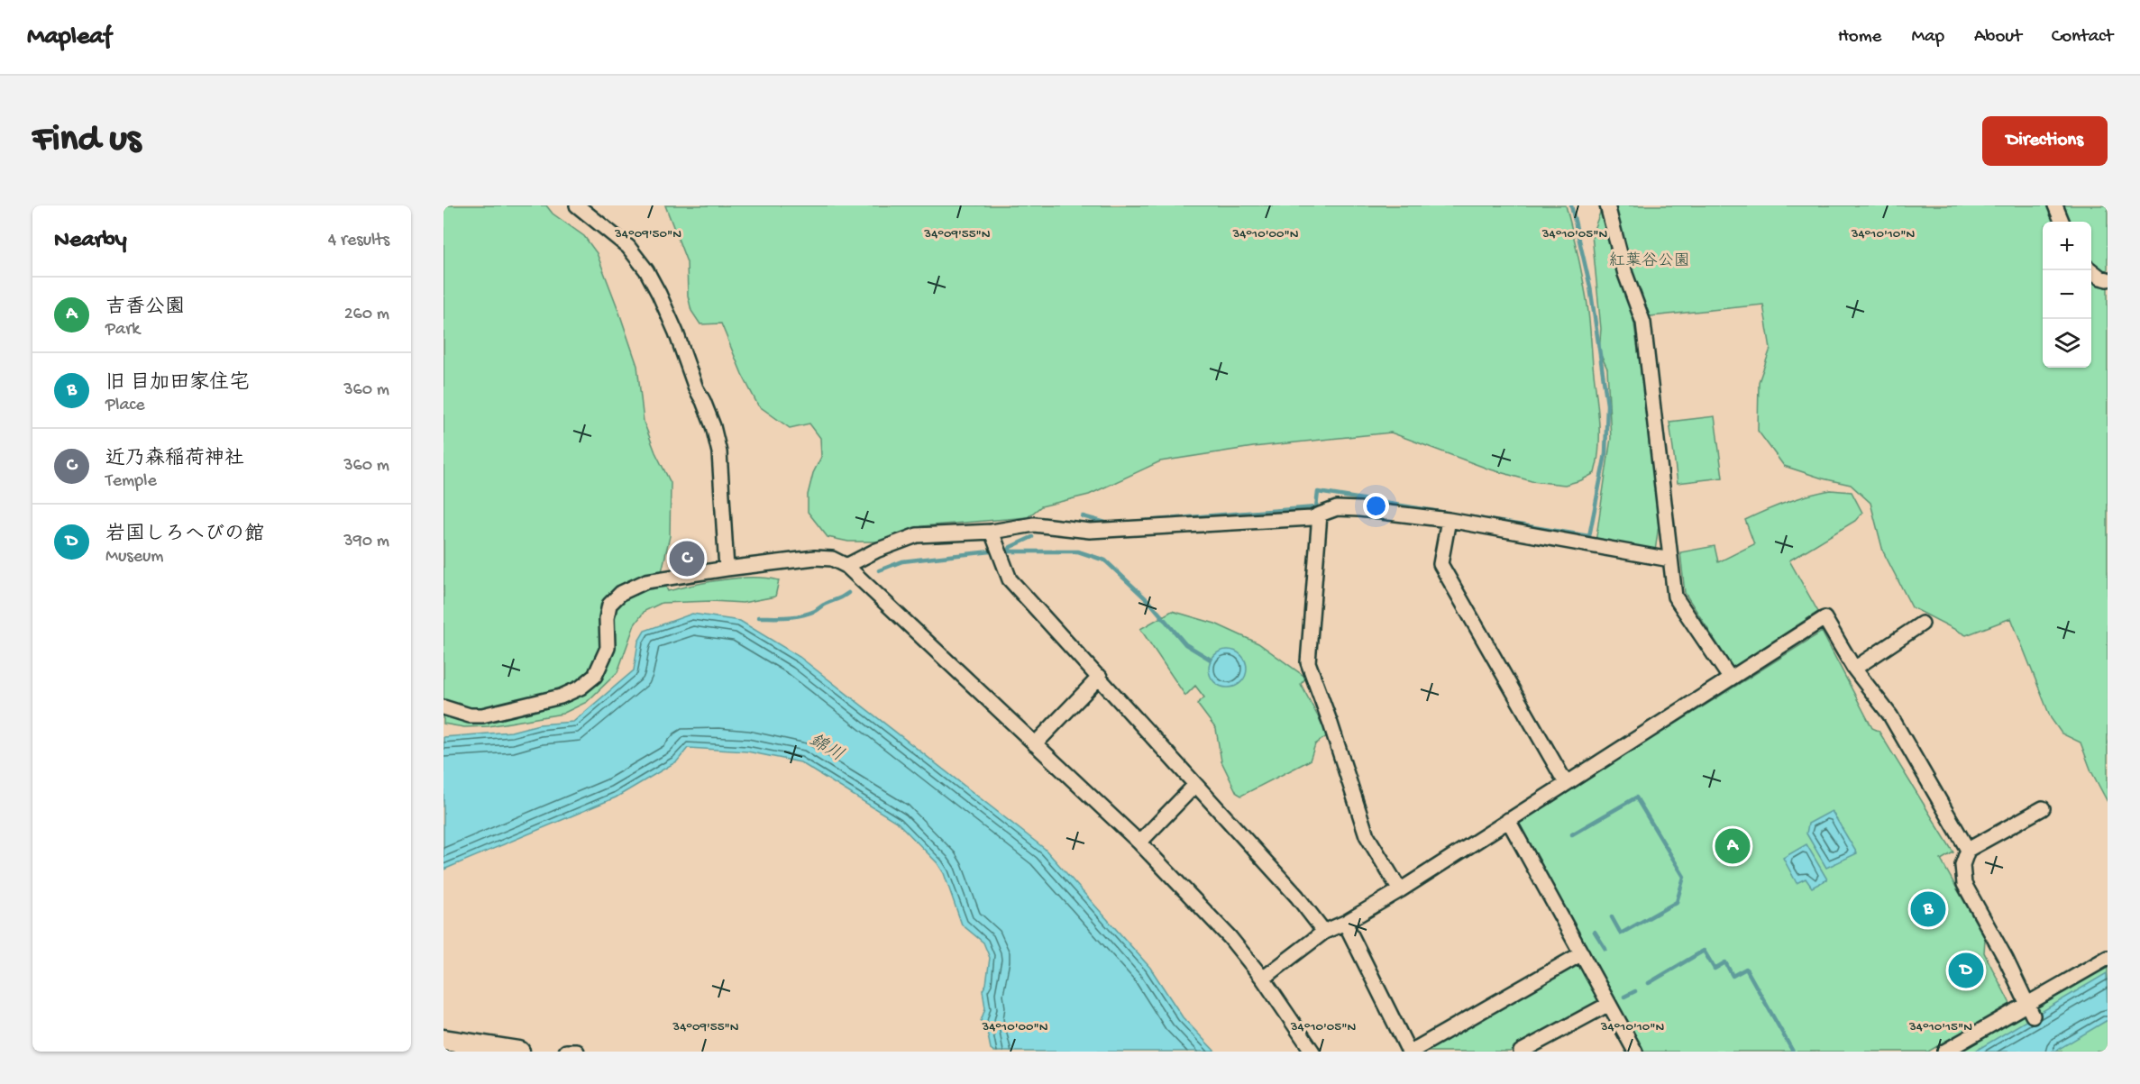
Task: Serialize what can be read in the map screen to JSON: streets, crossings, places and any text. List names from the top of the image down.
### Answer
{
  "water": ["錦川"],
  "parks": ["紅葉谷公園"],
  "page": {
    "header": "Mapleaf",
    "nav": [
      "Home",
      "Map",
      "About",
      "Contact"
    ],
    "buttons": "Directions",
    "title": "Find us",
    "heading": ["Nearby", "4 results"],
    "map_buttons": ["+", "−"],
    "list": [
      {
        "mark": "A",
        "name": "吉香公園",
        "note": "Park",
        "value": "260 m"
      },
      {
        "mark": "B",
        "name": "旧 目加田家住宅",
        "note": "Place",
        "value": "360 m"
      },
      {
        "mark": "C",
        "name": "近乃森稲荷神社",
        "note": "Temple",
        "value": "360 m"
      },
      {
        "mark": "D",
        "name": "岩国しろへびの館",
        "note": "Museum",
        "value": "390 m"
      }
    ],
    "pins": [
      "C",
      "A",
      "B",
      "D"
    ]
  },
  "coordinates": [
    "34°09'50\"N",
    "34°09'55\"N",
    "34°10'00\"N",
    "34°10'05\"N",
    "34°10'10\"N",
    "34°10'15\"N"
  ]
}
